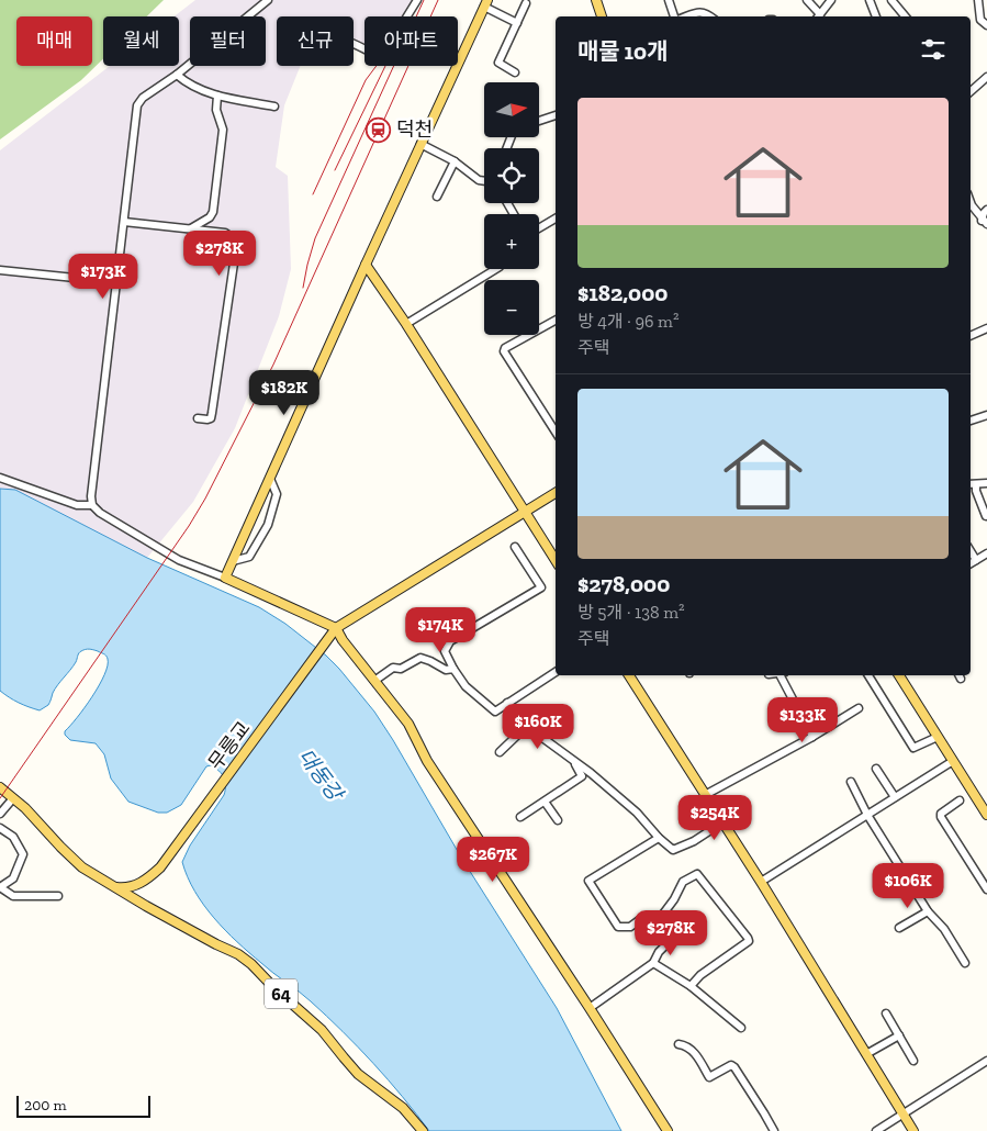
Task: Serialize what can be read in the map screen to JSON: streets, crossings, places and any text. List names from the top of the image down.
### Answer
{
  "streets": {
    "main road": ["무릉교", "64"]
  },
  "crossings": [
    ["무릉교", "64"]
  ],
  "water": ["대동강"],
  "places": {
    "station": ["덕천"]
  },
  "scale_bar": "200 m",
  "north": "right",
  "page": {
    "chip": [
      "매매",
      "월세",
      "필터",
      "신규",
      "아파트"
    ],
    "heading": "매물 10개",
    "map_buttons": ["+", "−"],
    "list": [
      {
        "name": "$182,000",
        "note": "방 4개 · 96 m² · 주택"
      },
      {
        "name": "$278,000",
        "note": "방 5개 · 138 m² · 주택"
      }
    ],
    "price": [
      "$278K",
      "$173K",
      "$182K",
      "$174K",
      "$133K",
      "$160K",
      "$254K",
      "$267K",
      "$106K",
      "$278K"
    ],
    "scale": "200 m"
  }
}
